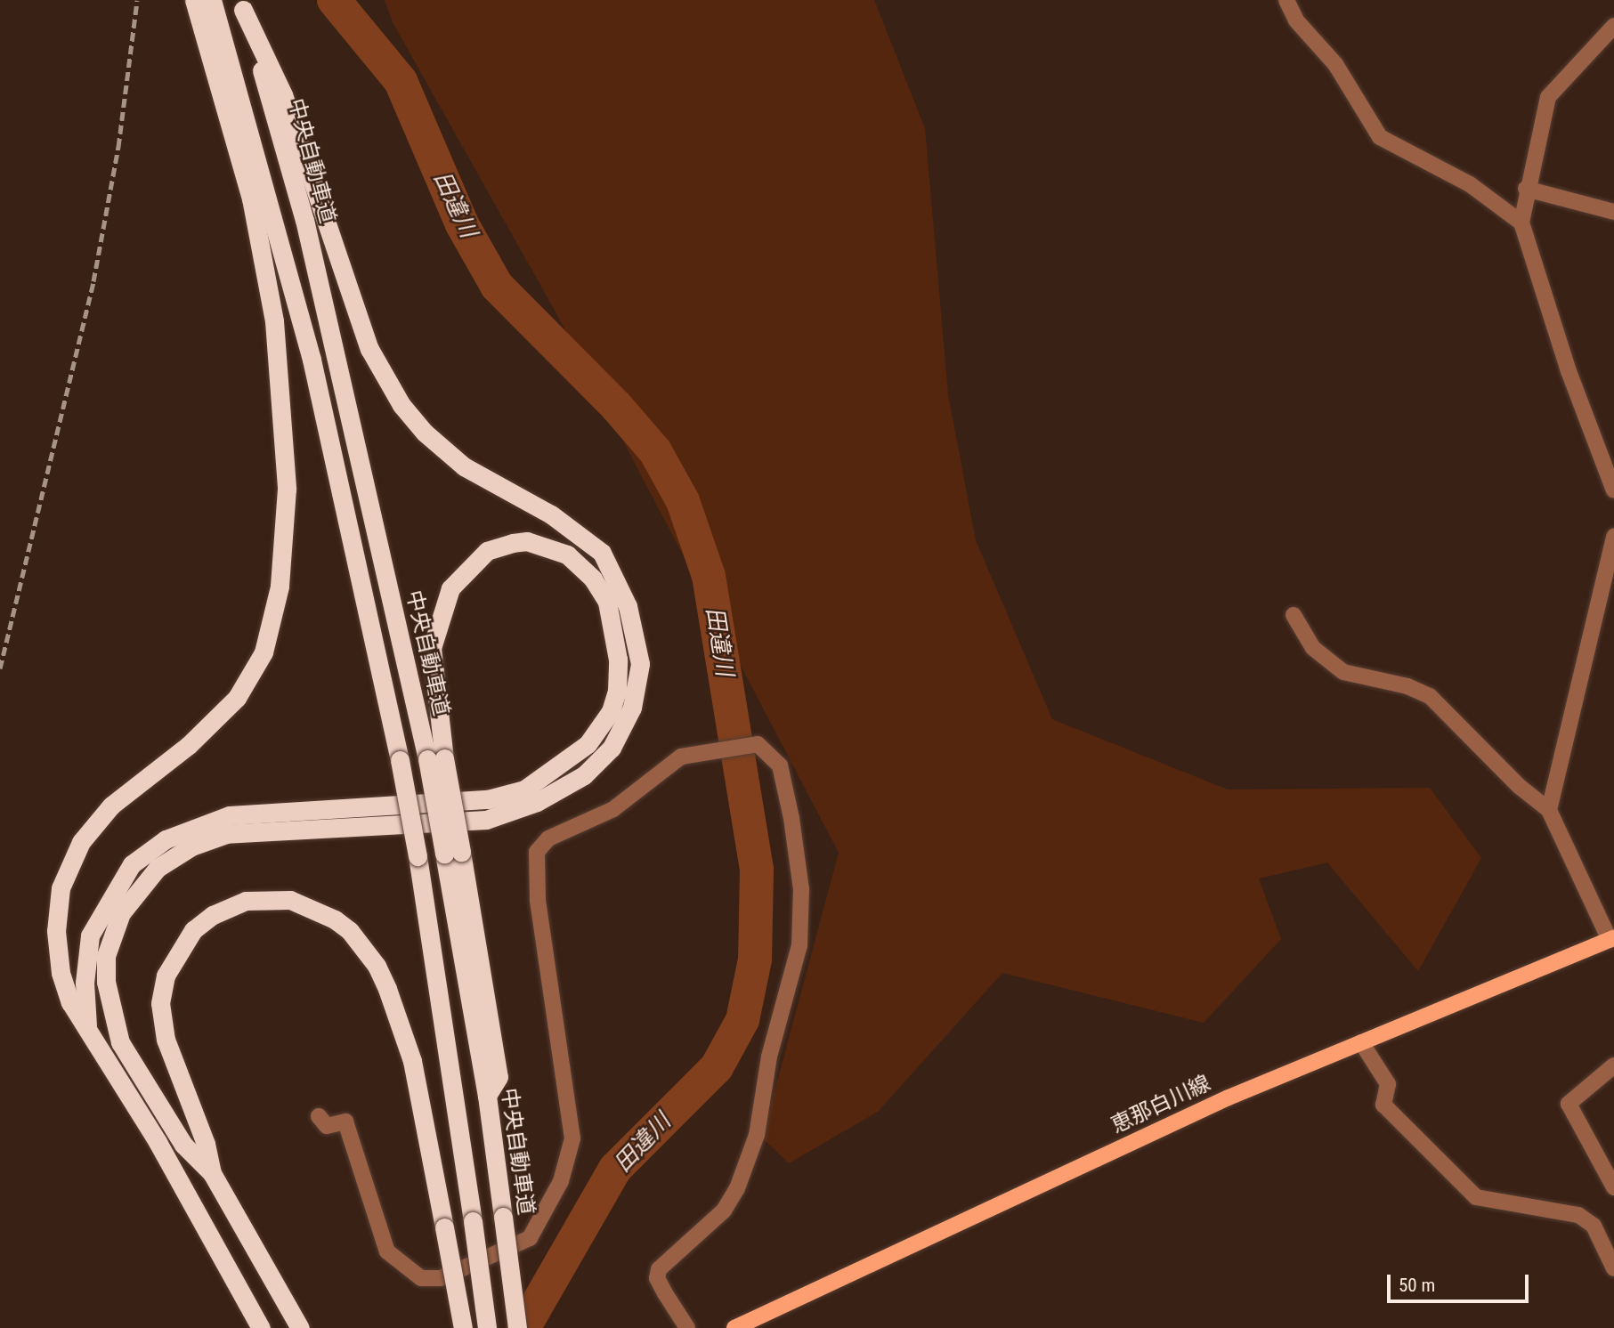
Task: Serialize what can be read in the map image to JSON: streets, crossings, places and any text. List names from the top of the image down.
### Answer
{
  "streets": {
    "highway": ["中央自動車道"],
    "main road": ["恵那白川線"]
  },
  "water": ["田違川"],
  "scale_bar": "50 m"
}
